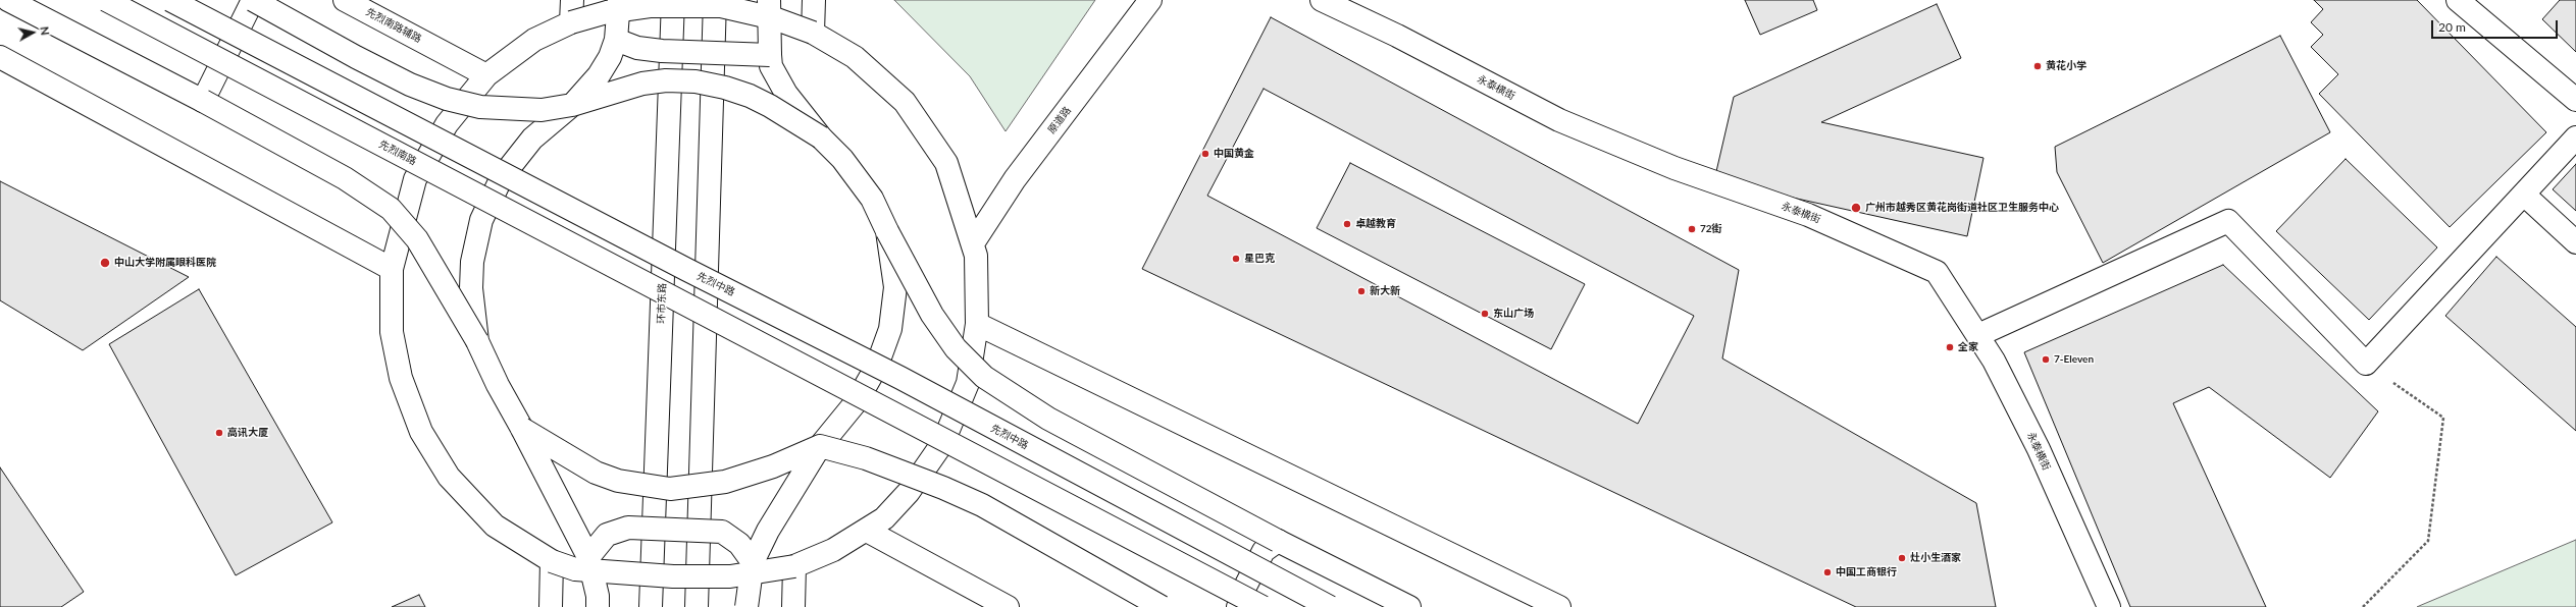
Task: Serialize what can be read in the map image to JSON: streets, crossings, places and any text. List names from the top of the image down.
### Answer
{
  "streets": {
    "main road": [
      "先烈南路辅路",
      "永泰横街",
      "原道路",
      "先烈南路",
      "先烈中路",
      "环市东路"
    ]
  },
  "places": [
    "黄花小学",
    "中国黄金",
    "广州市越秀区黄花岗街道社区卫生服务中心",
    "卓越教育",
    "72街",
    "星巴克",
    "中山大学附属眼科医院",
    "新大新",
    "东山广场",
    "全家",
    "7-Eleven",
    "高讯大厦",
    "灶小生酒家",
    "中国工商银行"
  ],
  "scale_bar": "20 m",
  "north": "right"
}
